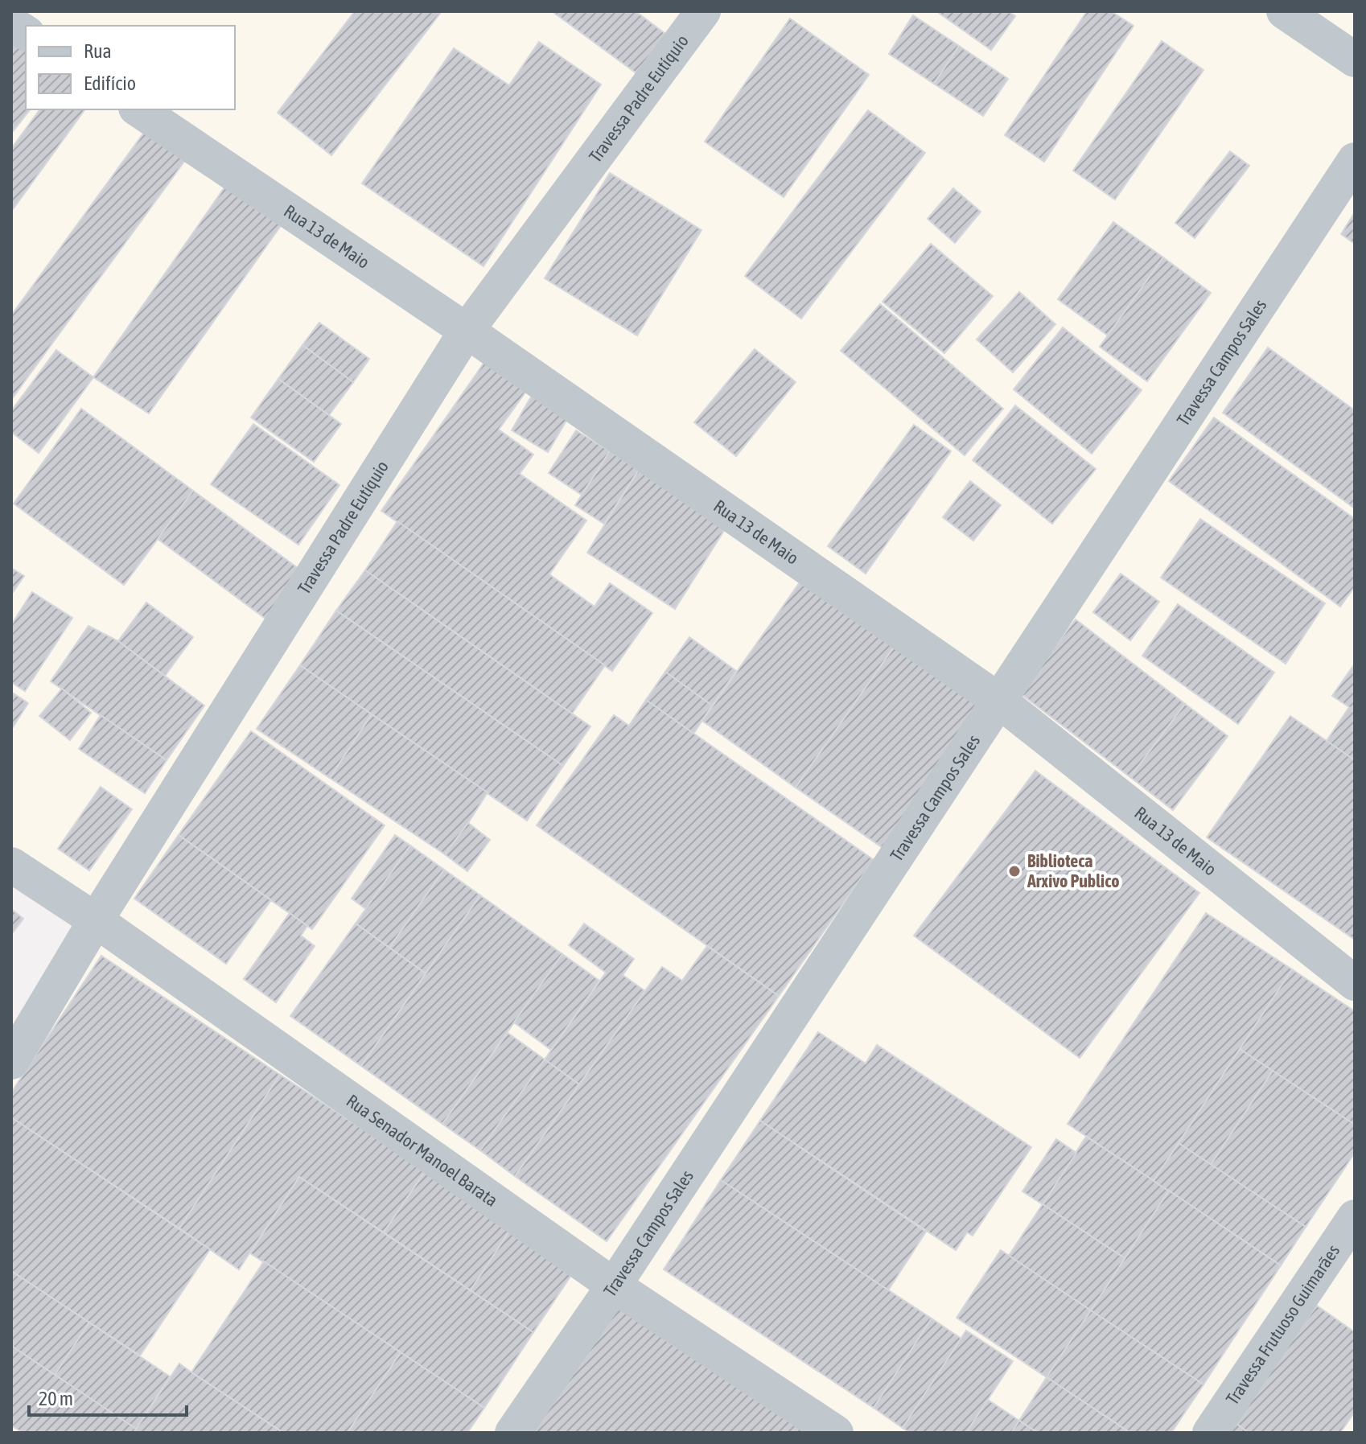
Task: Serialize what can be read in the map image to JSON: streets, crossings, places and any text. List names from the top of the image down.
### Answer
{
  "streets": {
    "street": [
      "Travessa Padre Eutíquio",
      "Rua 13 de Maio",
      "Travessa Campos Sales",
      "Rua Senador Manoel Barata",
      "Travessa Frutuoso Guimarães"
    ]
  },
  "crossings": [
    ["Travessa Padre Eutíquio", "Rua 13 de Maio"],
    ["Travessa Padre Eutíquio", "Rua Senador Manoel Barata"],
    ["Rua 13 de Maio", "Travessa Campos Sales"],
    ["Travessa Campos Sales", "Rua Senador Manoel Barata"]
  ],
  "places": ["Biblioteca Arxivo Publico"],
  "legend": ["Rua", "Edifício"],
  "scale_bar": "20 m"
}
